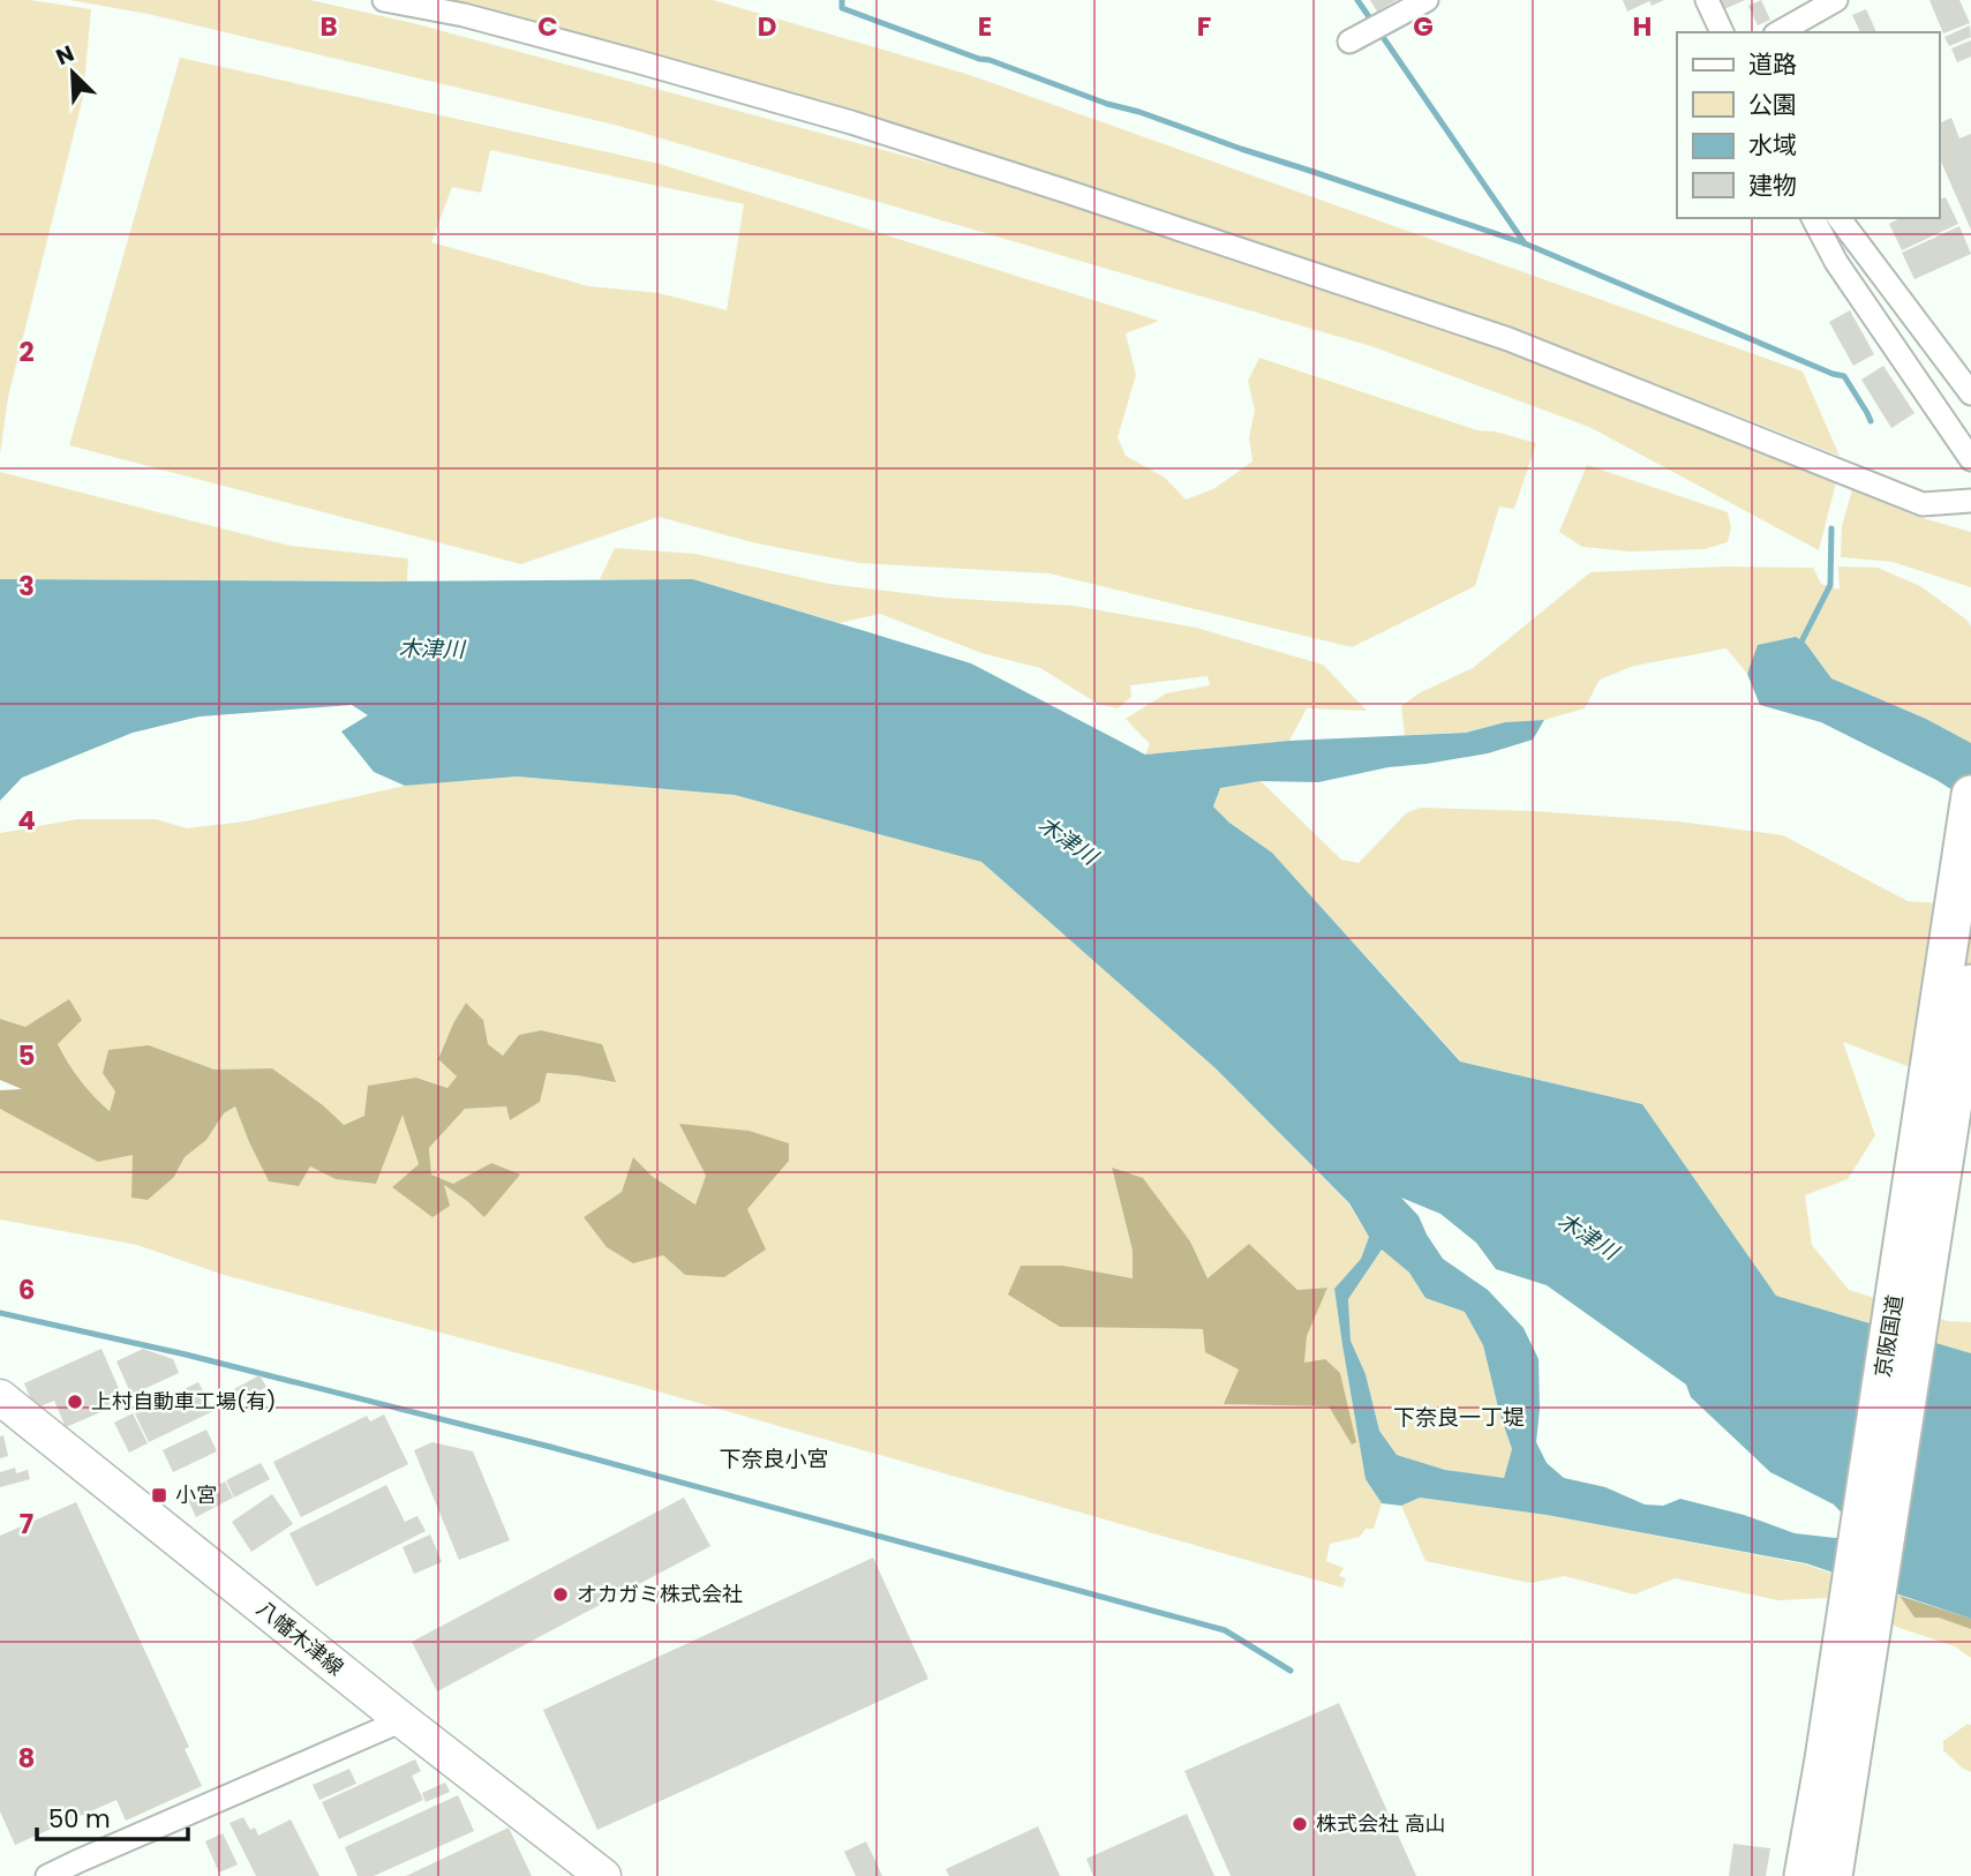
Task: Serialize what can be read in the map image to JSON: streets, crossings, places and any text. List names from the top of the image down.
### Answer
{
  "streets": {
    "highway": ["京阪国道"],
    "main road": ["八幡木津線"]
  },
  "districts": ["下奈良一丁堤", "下奈良小宮"],
  "water": ["木津川"],
  "places": {
    "other": ["上村自動車工場(有)", "オカガミ株式会社", "株式会社 高山"],
    "transit": ["小宮"]
  },
  "legend": [
    "道路",
    "公園",
    "水域",
    "建物"
  ],
  "scale_bar": "50 m",
  "north": "top left",
  "grid": {
    "columns": [
      "B",
      "C",
      "D",
      "E",
      "F",
      "G",
      "H"
    ],
    "rows": [
      "2",
      "3",
      "4",
      "5",
      "6",
      "7",
      "8"
    ]
  }
}
